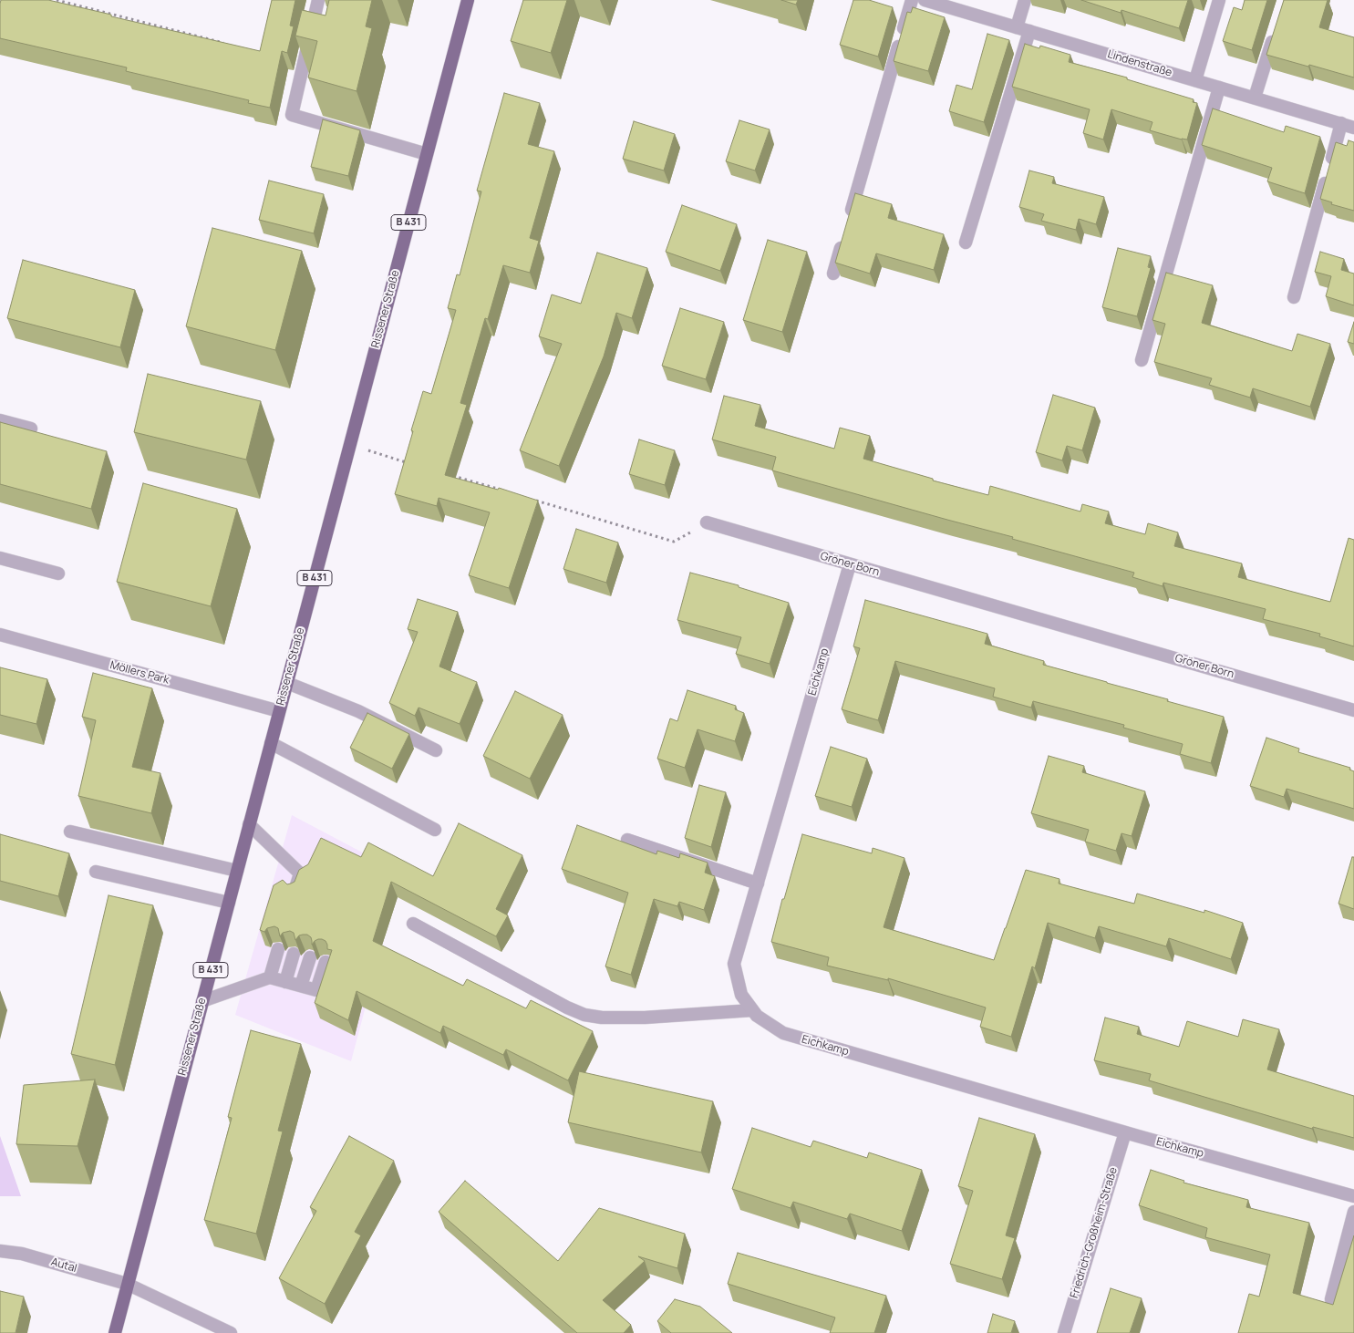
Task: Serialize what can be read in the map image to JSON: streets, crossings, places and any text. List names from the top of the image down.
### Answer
{
  "streets": {
    "main road": ["B 431", "Rissener Straße"],
    "street": [
      "Lindenstraße",
      "Gröner Born",
      "Eichkamp",
      "Möllers Park",
      "Friedrich-Großheim-Straße",
      "Autal"
    ]
  },
  "crossings": [
    ["Rissener Straße", "Möllers Park"],
    ["Rissener Straße", "Autal"],
    ["Gröner Born", "Eichkamp"],
    ["Eichkamp", "Friedrich-Großheim-Straße"]
  ]
}
